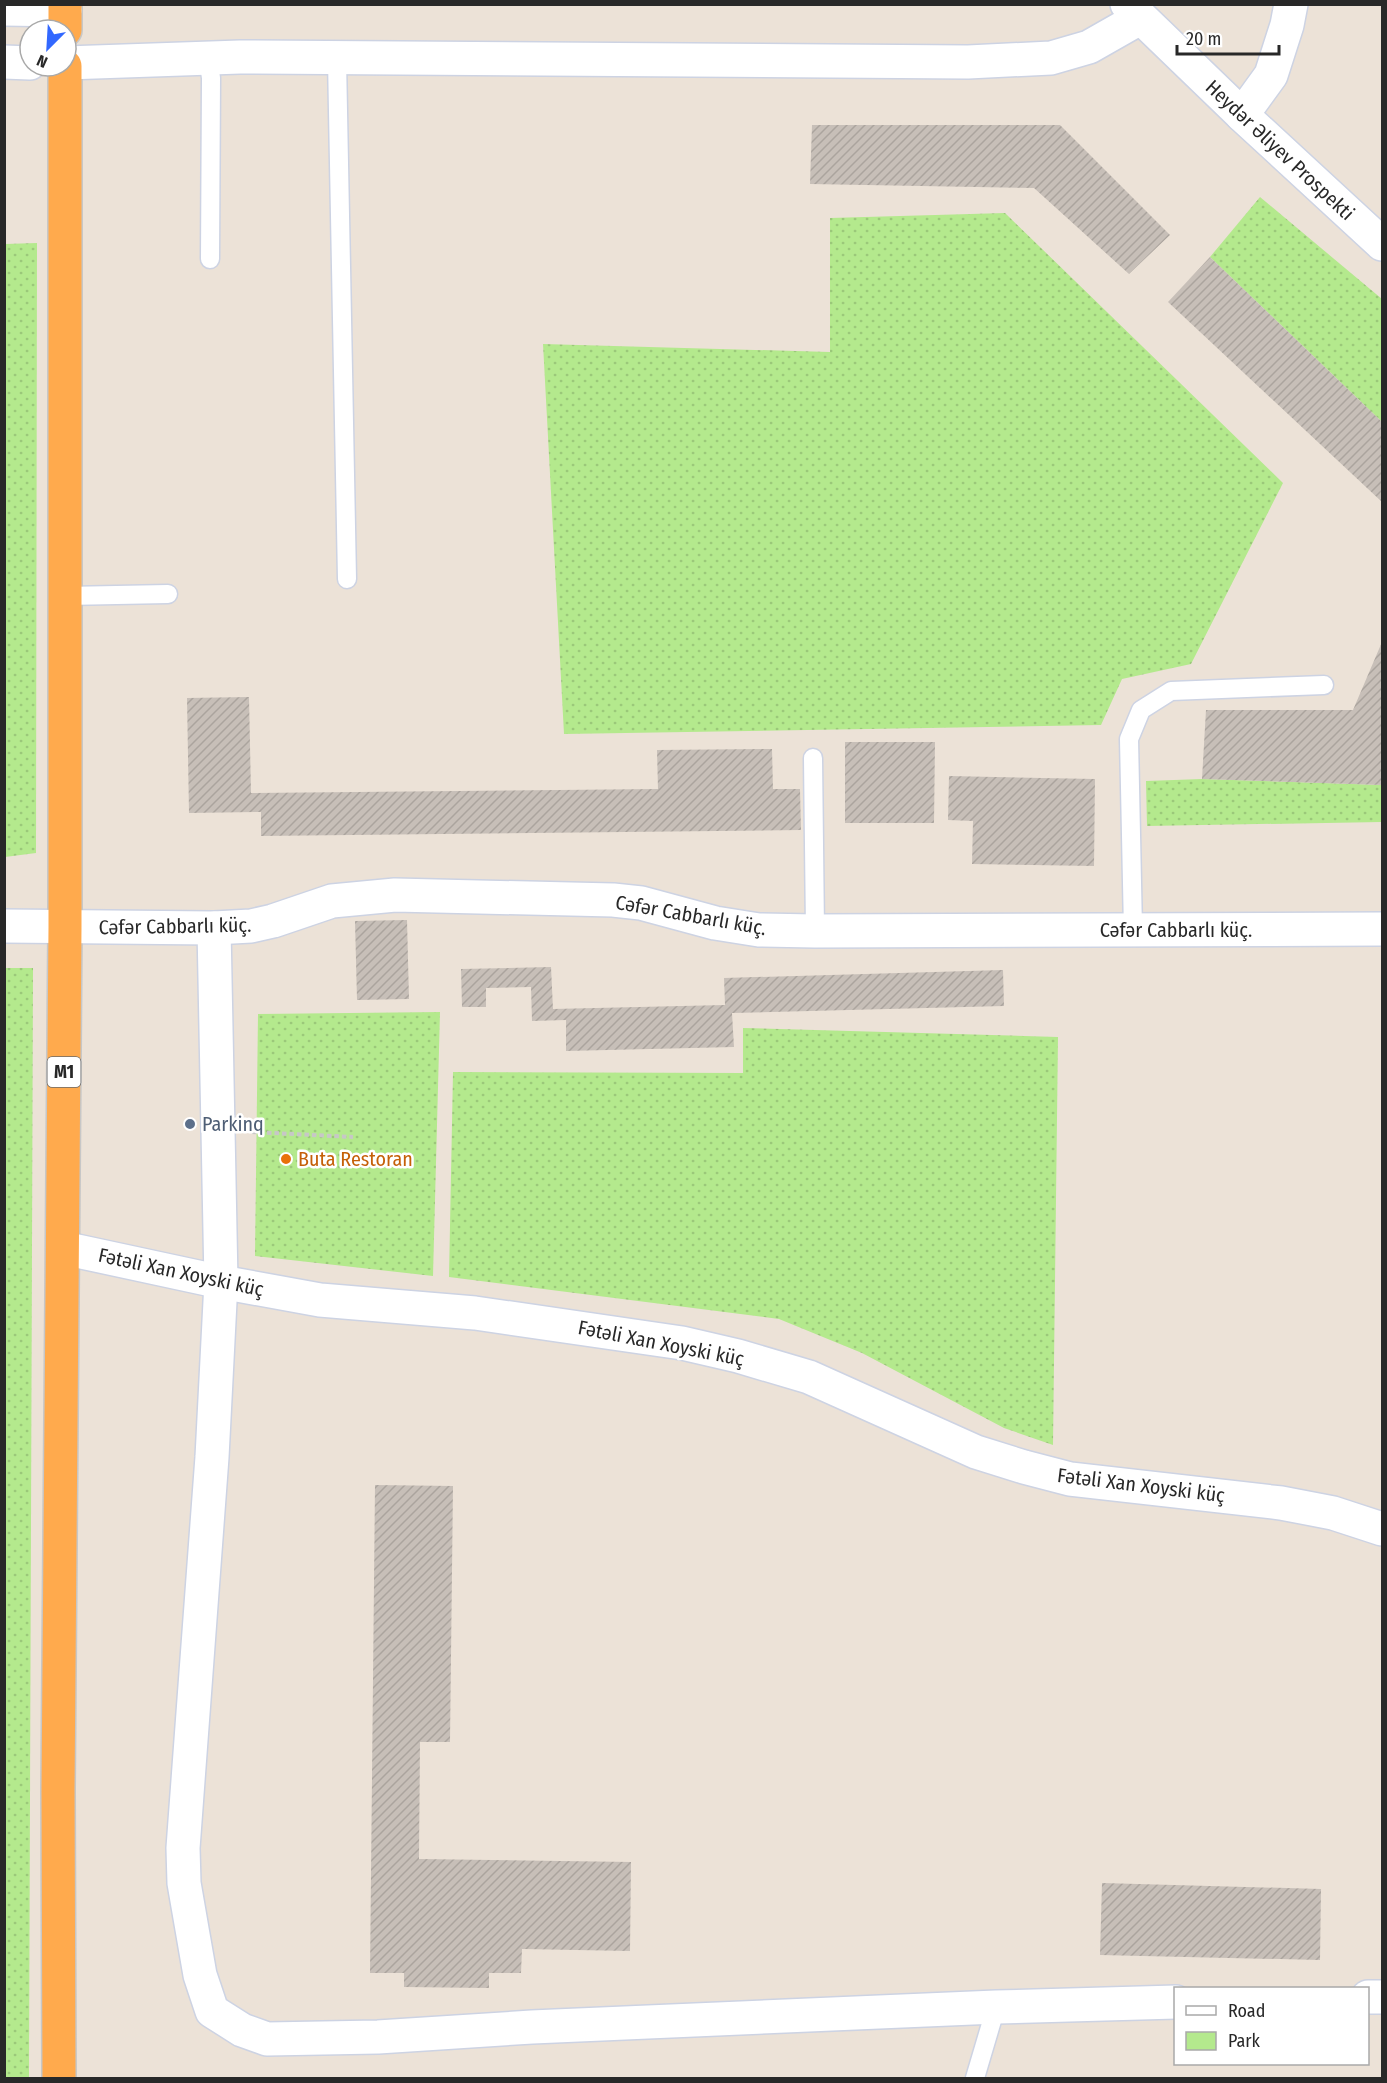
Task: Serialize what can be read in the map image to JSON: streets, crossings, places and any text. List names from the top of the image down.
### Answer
{
  "streets": {
    "highway": ["M1"],
    "street": ["Heydər Əliyev Prospekti", "Cəfər Cabbarlı küç.", "Fətəli Xan Xoyski küç"]
  },
  "crossings": [
    ["Cəfər Cabbarlı küç.", "M1"],
    ["M1", "Fətəli Xan Xoyski küç"]
  ],
  "places": ["Parkinq", "Buta Restoran"],
  "legend": ["Road", "Park"],
  "scale_bar": "20 m",
  "north": "bottom left"
}
